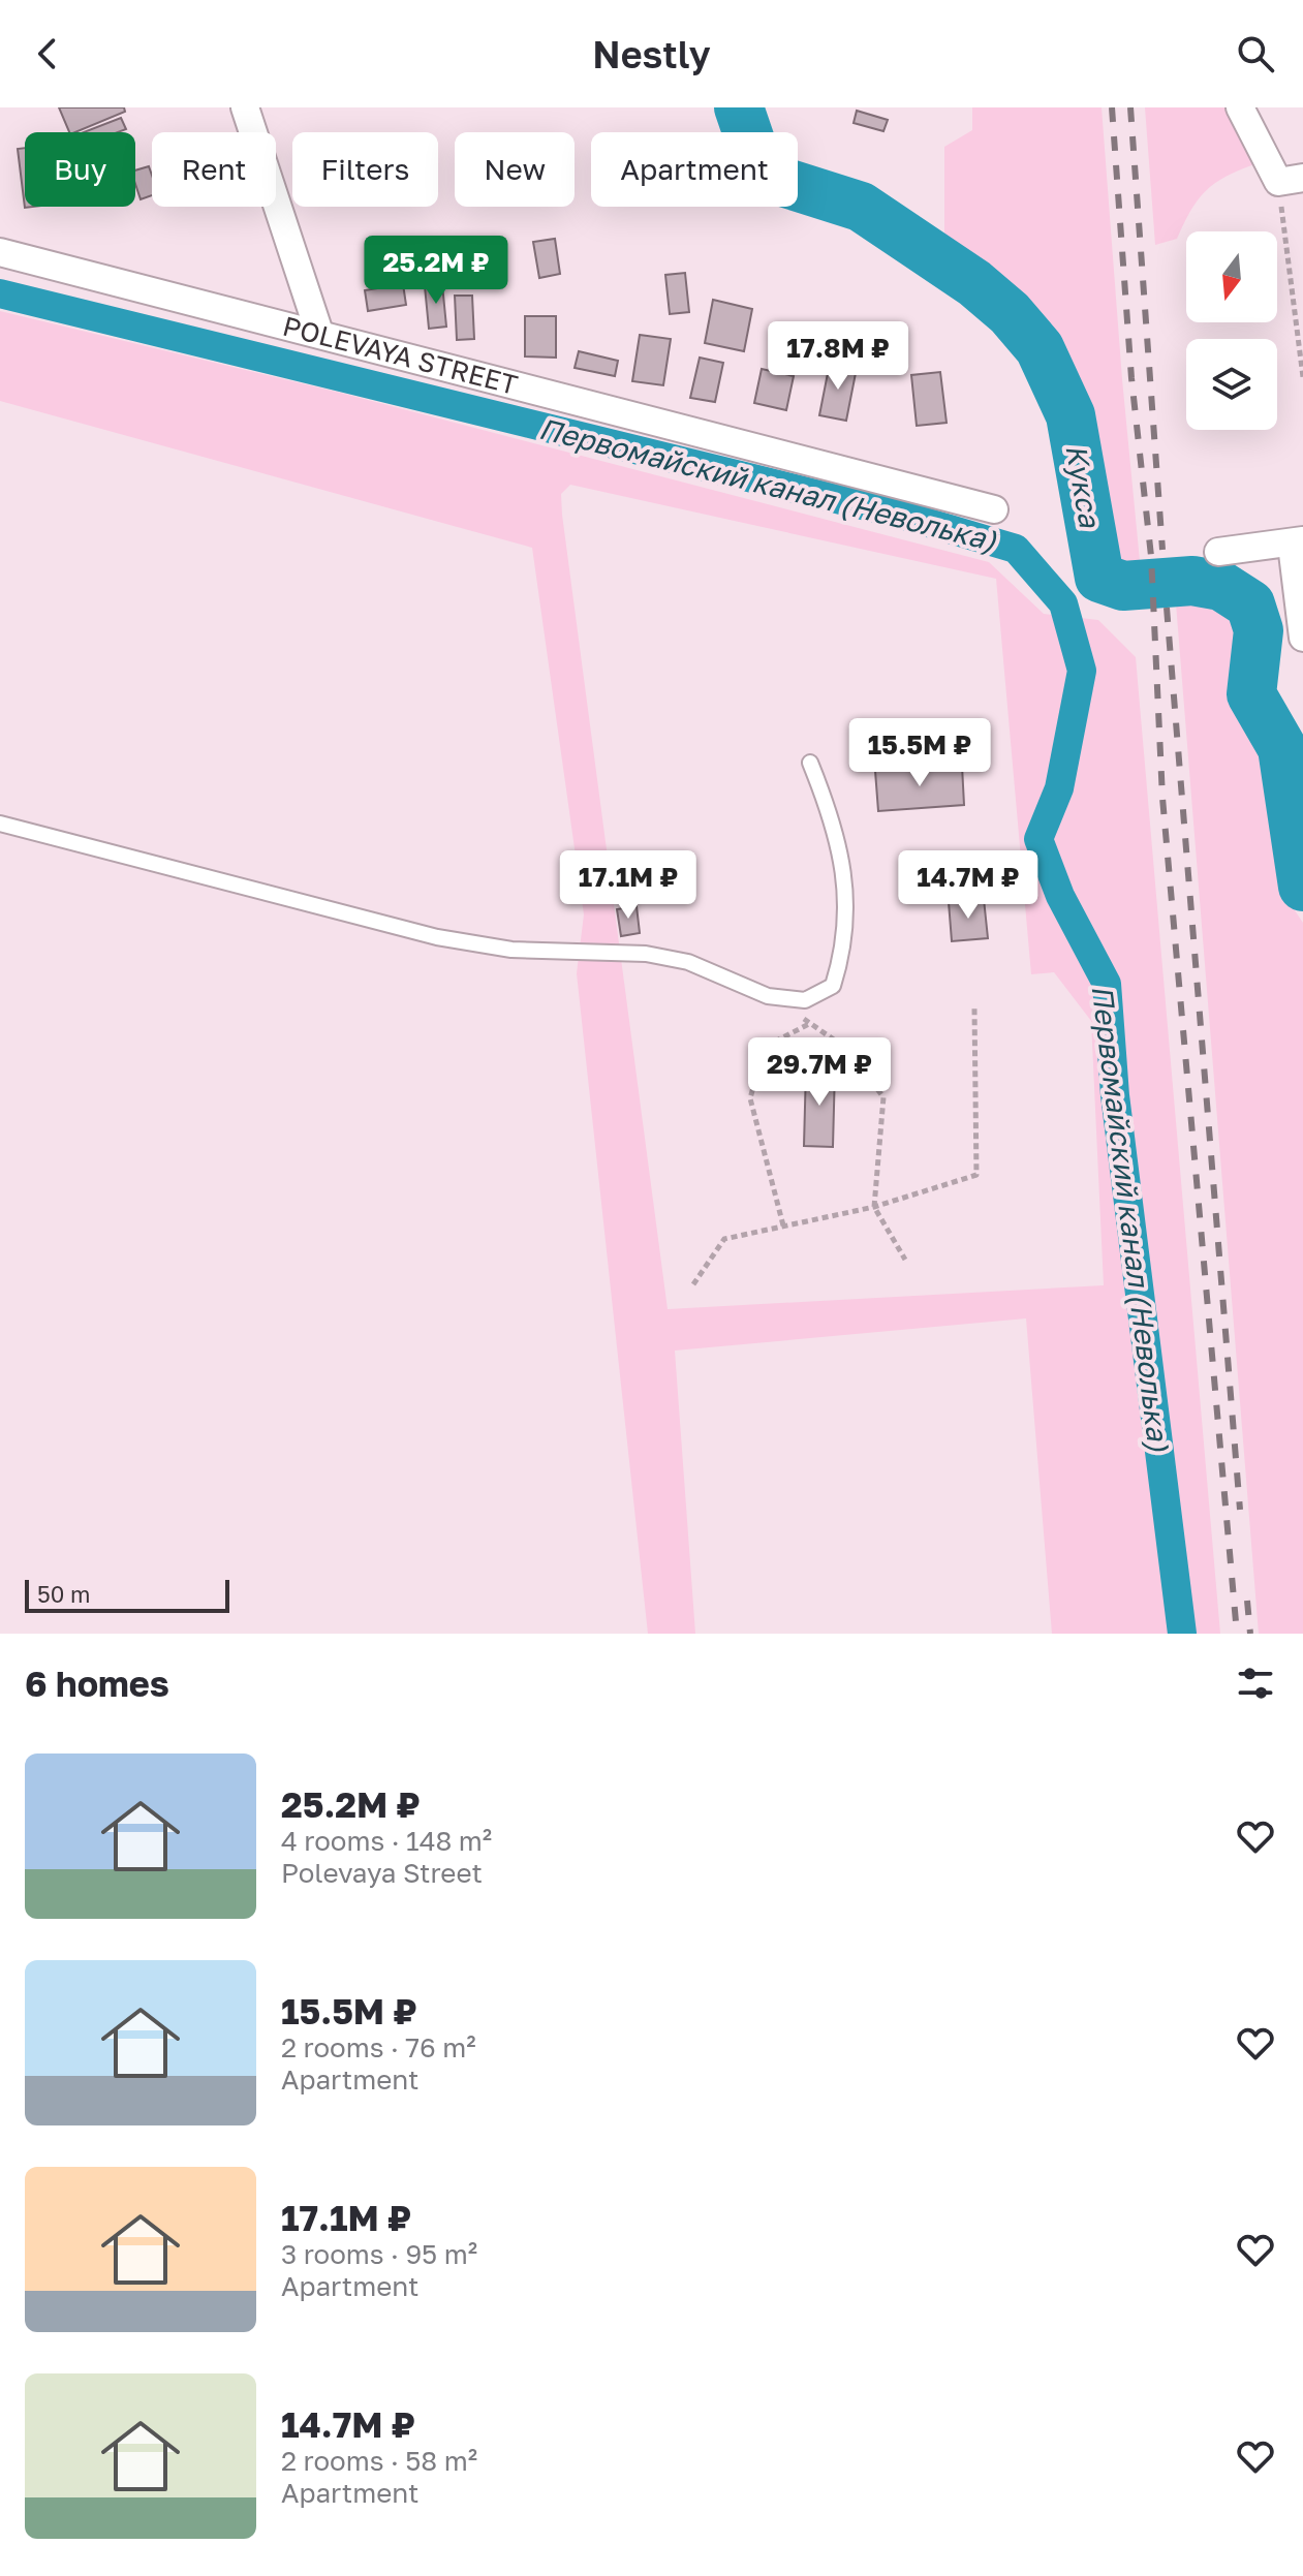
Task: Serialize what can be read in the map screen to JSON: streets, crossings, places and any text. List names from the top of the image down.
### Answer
{
  "streets": {
    "street": ["POLEVAYA STREET"]
  },
  "water": ["Первомайский канал (Неволька)", "Кукса"],
  "scale_bar": "50 m",
  "north": "bottom",
  "page": {
    "header": "Nestly",
    "chip": [
      "Buy",
      "Rent",
      "Filters",
      "New",
      "Apartment"
    ],
    "price": [
      "25.2M ₽",
      "17.8M ₽",
      "15.5M ₽",
      "17.1M ₽",
      "14.7M ₽",
      "29.7M ₽"
    ],
    "scale": "50 m",
    "heading": "6 homes",
    "list": [
      {
        "name": "25.2M ₽",
        "note": "4 rooms · 148 m² · Polevaya Street"
      },
      {
        "name": "15.5M ₽",
        "note": "2 rooms · 76 m² · Apartment"
      },
      {
        "name": "17.1M ₽",
        "note": "3 rooms · 95 m² · Apartment"
      },
      {
        "name": "14.7M ₽",
        "note": "2 rooms · 58 m² · Apartment"
      }
    ]
  }
}
